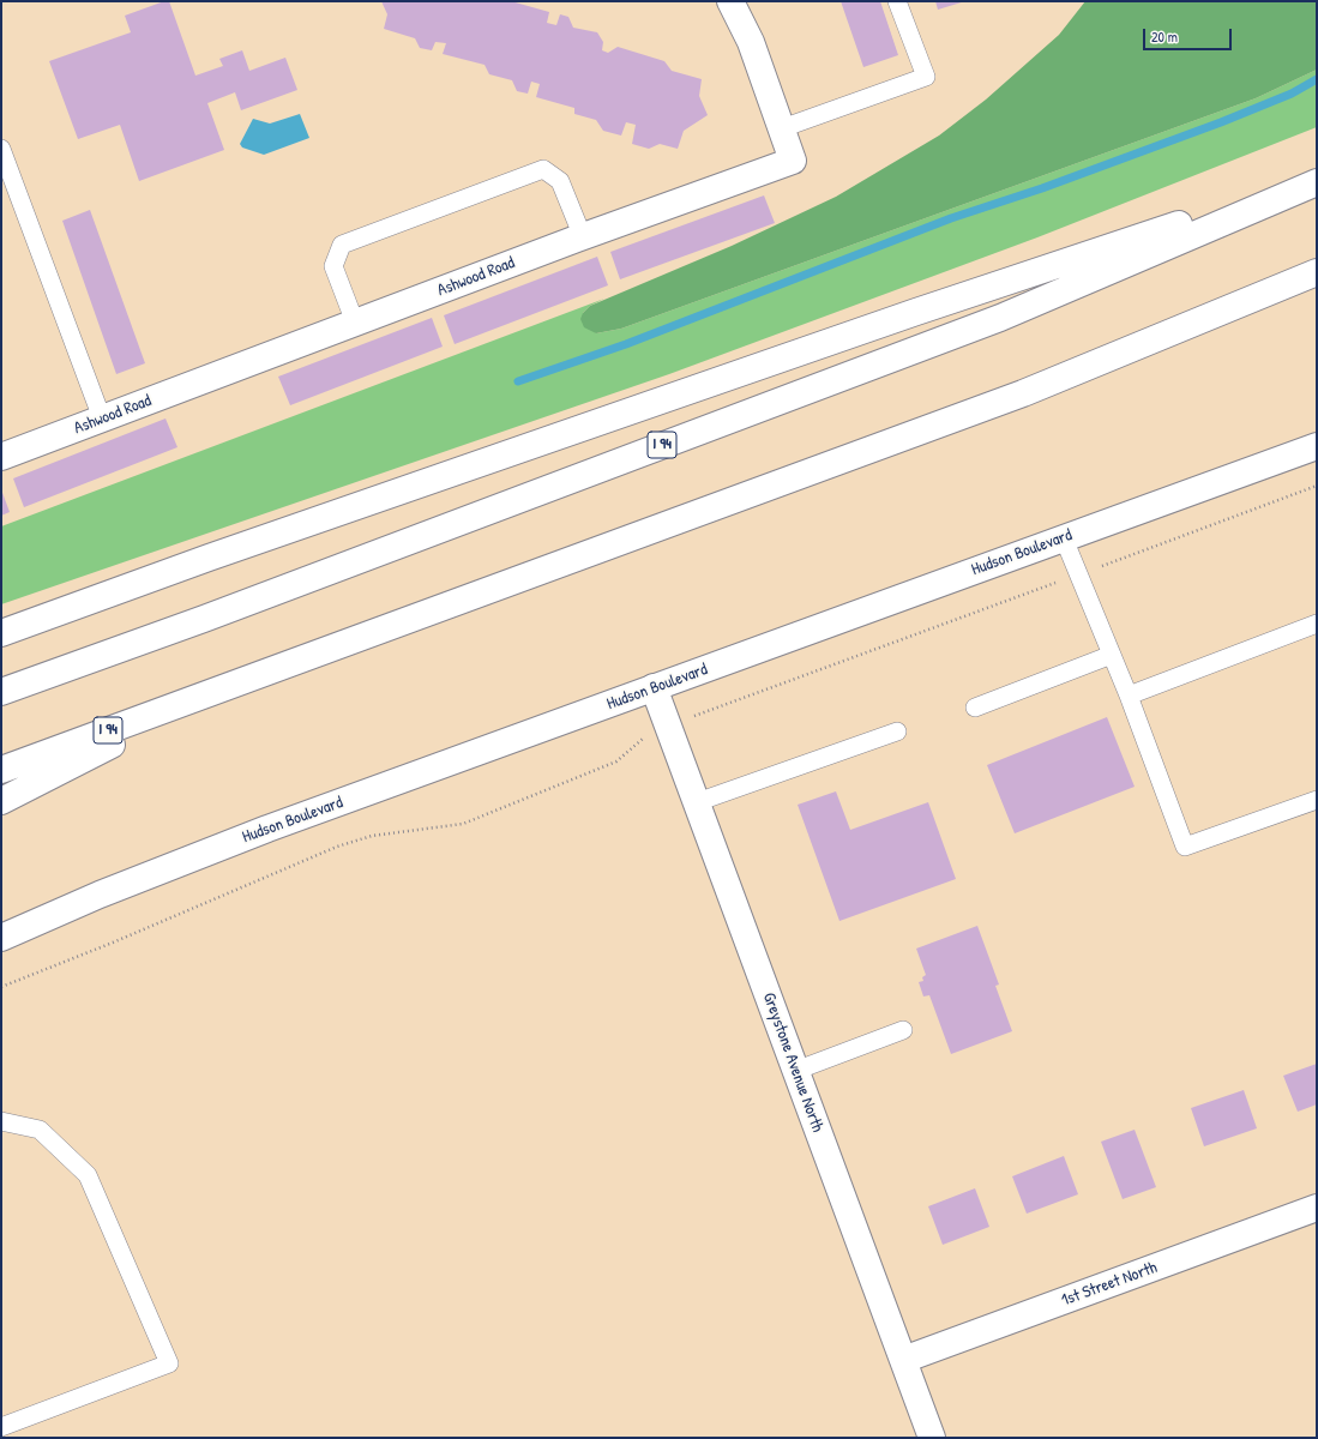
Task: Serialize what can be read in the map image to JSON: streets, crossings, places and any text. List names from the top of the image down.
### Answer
{
  "streets": {
    "main road": [
      "Ashwood Road",
      "I 94",
      "Hudson Boulevard",
      "Greystone Avenue North",
      "1st Street North"
    ]
  },
  "crossings": [
    ["Hudson Boulevard", "Greystone Avenue North"],
    ["Greystone Avenue North", "1st Street North"]
  ],
  "scale_bar": "20 m"
}
